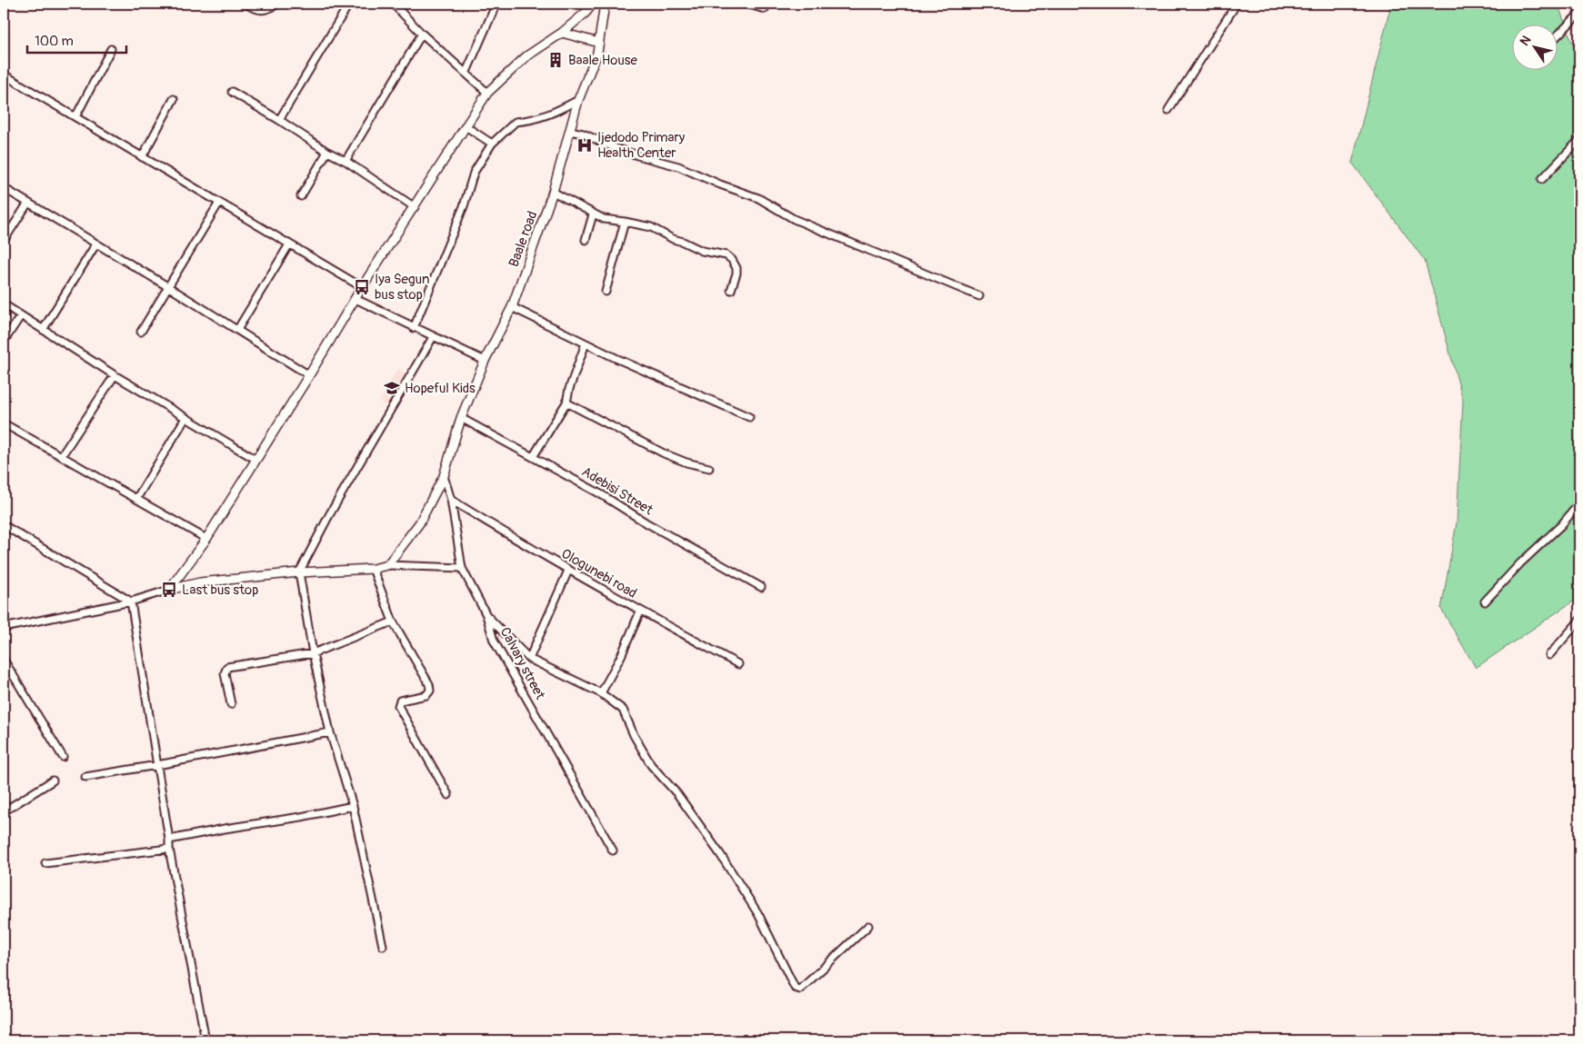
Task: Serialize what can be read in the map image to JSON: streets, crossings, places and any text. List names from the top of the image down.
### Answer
{
  "streets": {
    "street": [
      "Baale road",
      "Adebisi Street",
      "Ologunebi road",
      "Calvary street"
    ]
  },
  "crossings": [
    ["Baale road", "Adebisi Street"],
    ["Baale road", "Calvary street"],
    ["Ologunebi road", "Calvary street"]
  ],
  "places": {
    "building": ["Baale House"],
    "hospital": ["Ijedodo Primary Health Center"],
    "bus stop": ["Iya Segun bus stop", "Last bus stop"],
    "school or university": ["Hopeful Kids"]
  },
  "scale_bar": "100 m",
  "north": "top left"
}
